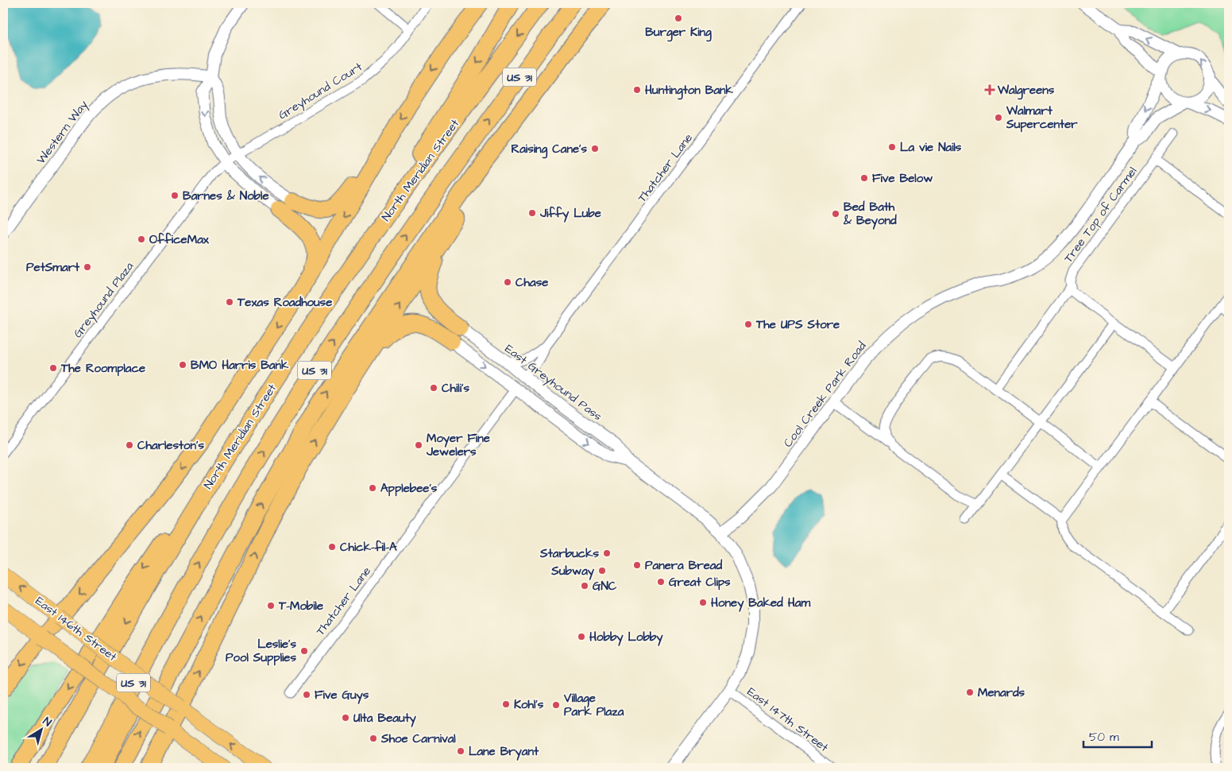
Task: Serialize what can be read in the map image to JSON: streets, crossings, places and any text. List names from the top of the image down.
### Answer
{
  "streets": {
    "highway": ["US 31", "North Meridian Street"],
    "main road": ["East 146th Street"],
    "street": [
      "Greyhound Court",
      "Western Way",
      "Thatcher Lane",
      "Tree Top of Carmel",
      "Greyhound Plaza",
      "East Greyhound Pass",
      "Cool Creek Park Road",
      "East 147th Street"
    ]
  },
  "crossings": [
    ["Greyhound Court", "Greyhound Plaza"],
    ["Thatcher Lane", "East Greyhound Pass"],
    ["East Greyhound Pass", "Cool Creek Park Road"],
    ["East Greyhound Pass", "East 147th Street"]
  ],
  "places": {
    "other": [
      "Burger King",
      "Huntington Bank",
      "Walmart Supercenter",
      "La vie Nails",
      "Raising Cane's",
      "Five Below",
      "Barnes & Noble",
      "Jiffy Lube",
      "Bed Bath & Beyond",
      "OfficeMax",
      "PetSmart",
      "Chase",
      "Texas Roadhouse",
      "The UPS Store",
      "BMO Harris Bank",
      "The Roomplace",
      "Chili's",
      "Charleston's",
      "Moyer Fine Jewelers",
      "Applebee's",
      "Chick-fil-A",
      "Starbucks",
      "Panera Bread",
      "Subway",
      "Great Clips",
      "GNC",
      "Honey Baked Ham",
      "T-Mobile",
      "Hobby Lobby",
      "Leslie's Pool Supplies",
      "Menards",
      "Five Guys",
      "Kohl's",
      "Village Park Plaza",
      "Ulta Beauty",
      "Shoe Carnival",
      "Lane Bryant"
    ],
    "health": ["Walgreens"]
  },
  "scale_bar": "50 m",
  "north": "top right"
}
